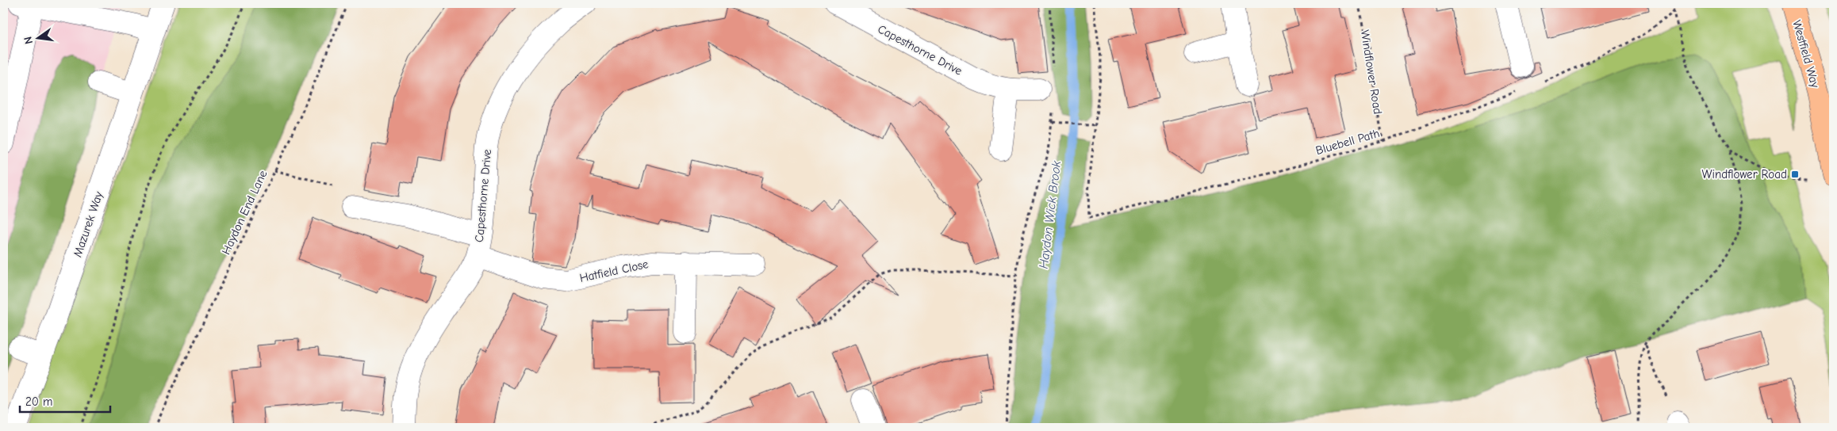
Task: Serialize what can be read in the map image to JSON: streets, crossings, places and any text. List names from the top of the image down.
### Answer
{
  "streets": {
    "main road": ["Westfield Way"],
    "street": ["Capesthorne Drive", "Mazurek Way", "Hatfield Close"],
    "path": ["Windflower Road", "Bluebell Path", "Haydon End Lane"]
  },
  "crossings": [
    ["Capesthorne Drive", "Hatfield Close"],
    ["Windflower Road", "Bluebell Path"]
  ],
  "water": ["Haydon Wick Brook"],
  "places": {
    "transit": ["Windflower Road"]
  },
  "scale_bar": "20 m",
  "north": "left"
}
